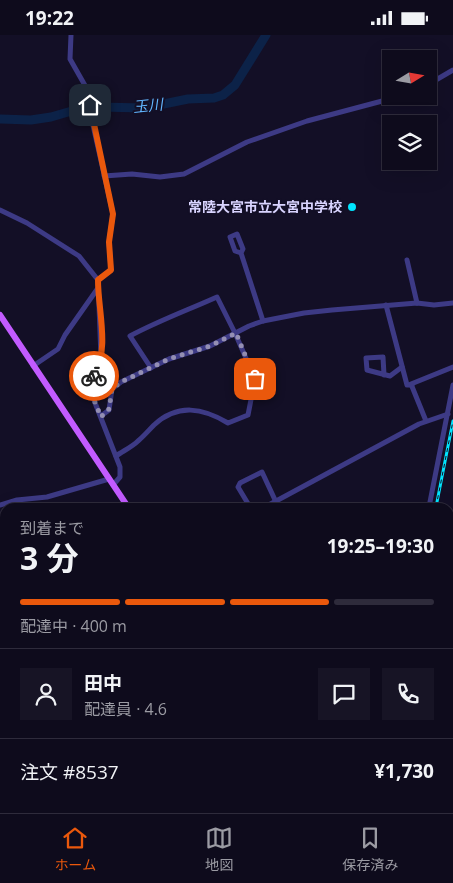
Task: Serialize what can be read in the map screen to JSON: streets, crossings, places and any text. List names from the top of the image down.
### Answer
{
  "water": ["玉川"],
  "places": ["常陸大宮市立大宮中学校"],
  "north": "right",
  "page": {
    "status": "19:22",
    "heading": ["3 分", "到着まで", "19:25–19:30"],
    "panel": [
      "田中",
      "配達員 · 4.6",
      "注文 #8537",
      "¥1,730"
    ],
    "bar": "配達中 · 400 m",
    "tabs": ["ホーム", "地図", "保存済み"]
  }
}
